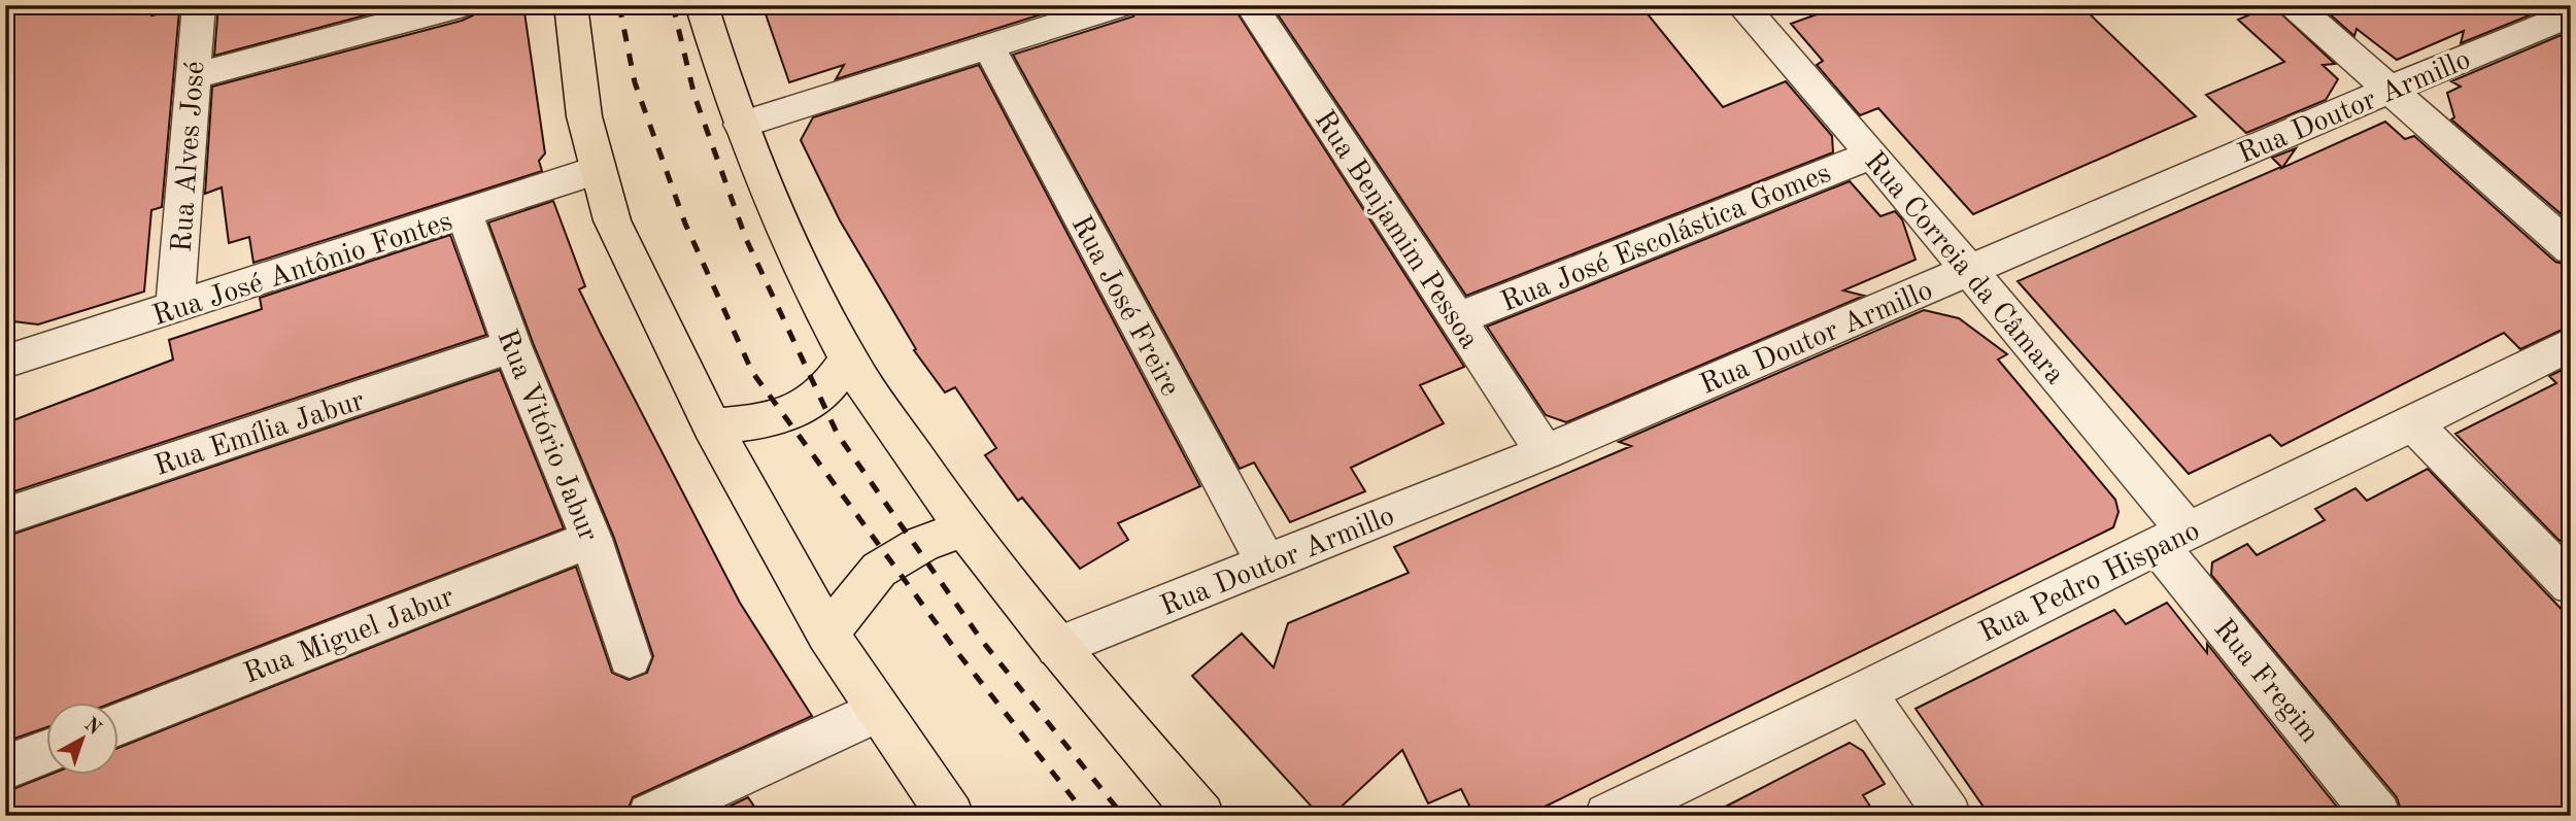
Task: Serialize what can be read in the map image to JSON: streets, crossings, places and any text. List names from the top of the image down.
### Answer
{
  "streets": {
    "street": [
      "Rua Doutor Armillo",
      "Rua Alves José",
      "Rua Benjamim Pessoa",
      "Rua José Escolástica Gomes",
      "Rua José Antônio Fontes",
      "Rua Correia da Câmara",
      "Rua José Freire",
      "Rua Emília Jabur",
      "Rua Vitório Jabur",
      "Rua Pedro Hispano",
      "Rua Miguel Jabur",
      "Rua Fregim"
    ]
  },
  "crossings": [
    ["Rua Doutor Armillo", "Rua Benjamim Pessoa"],
    ["Rua Doutor Armillo", "Rua Correia da Câmara"],
    ["Rua Doutor Armillo", "Rua José Freire"],
    ["Rua Alves José", "Rua José Antônio Fontes"],
    ["Rua Benjamim Pessoa", "Rua José Escolástica Gomes"],
    ["Rua José Escolástica Gomes", "Rua Correia da Câmara"],
    ["Rua José Antônio Fontes", "Rua Vitório Jabur"],
    ["Rua Correia da Câmara", "Rua Pedro Hispano"],
    ["Rua Correia da Câmara", "Rua Fregim"],
    ["Rua Emília Jabur", "Rua Vitório Jabur"],
    ["Rua Vitório Jabur", "Rua Miguel Jabur"],
    ["Rua Pedro Hispano", "Rua Fregim"]
  ],
  "north": "top right"
}
